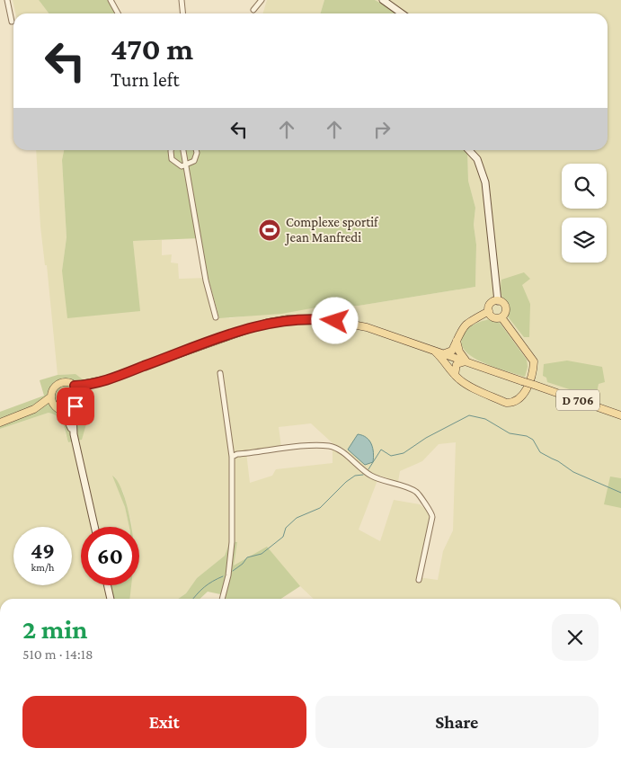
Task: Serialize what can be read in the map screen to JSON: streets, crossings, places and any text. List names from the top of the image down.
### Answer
{
  "streets": {
    "main road": ["D 706"]
  },
  "places": {
    "sports": ["Complexe sportif Jean Manfredi"]
  },
  "page": {
    "turn": ["470 m", "Turn left"],
    "speed": "49 km/h",
    "limit": "60",
    "heading": ["2 min", "510 m · 14:18"],
    "buttons": ["Exit", "Share"]
  }
}
